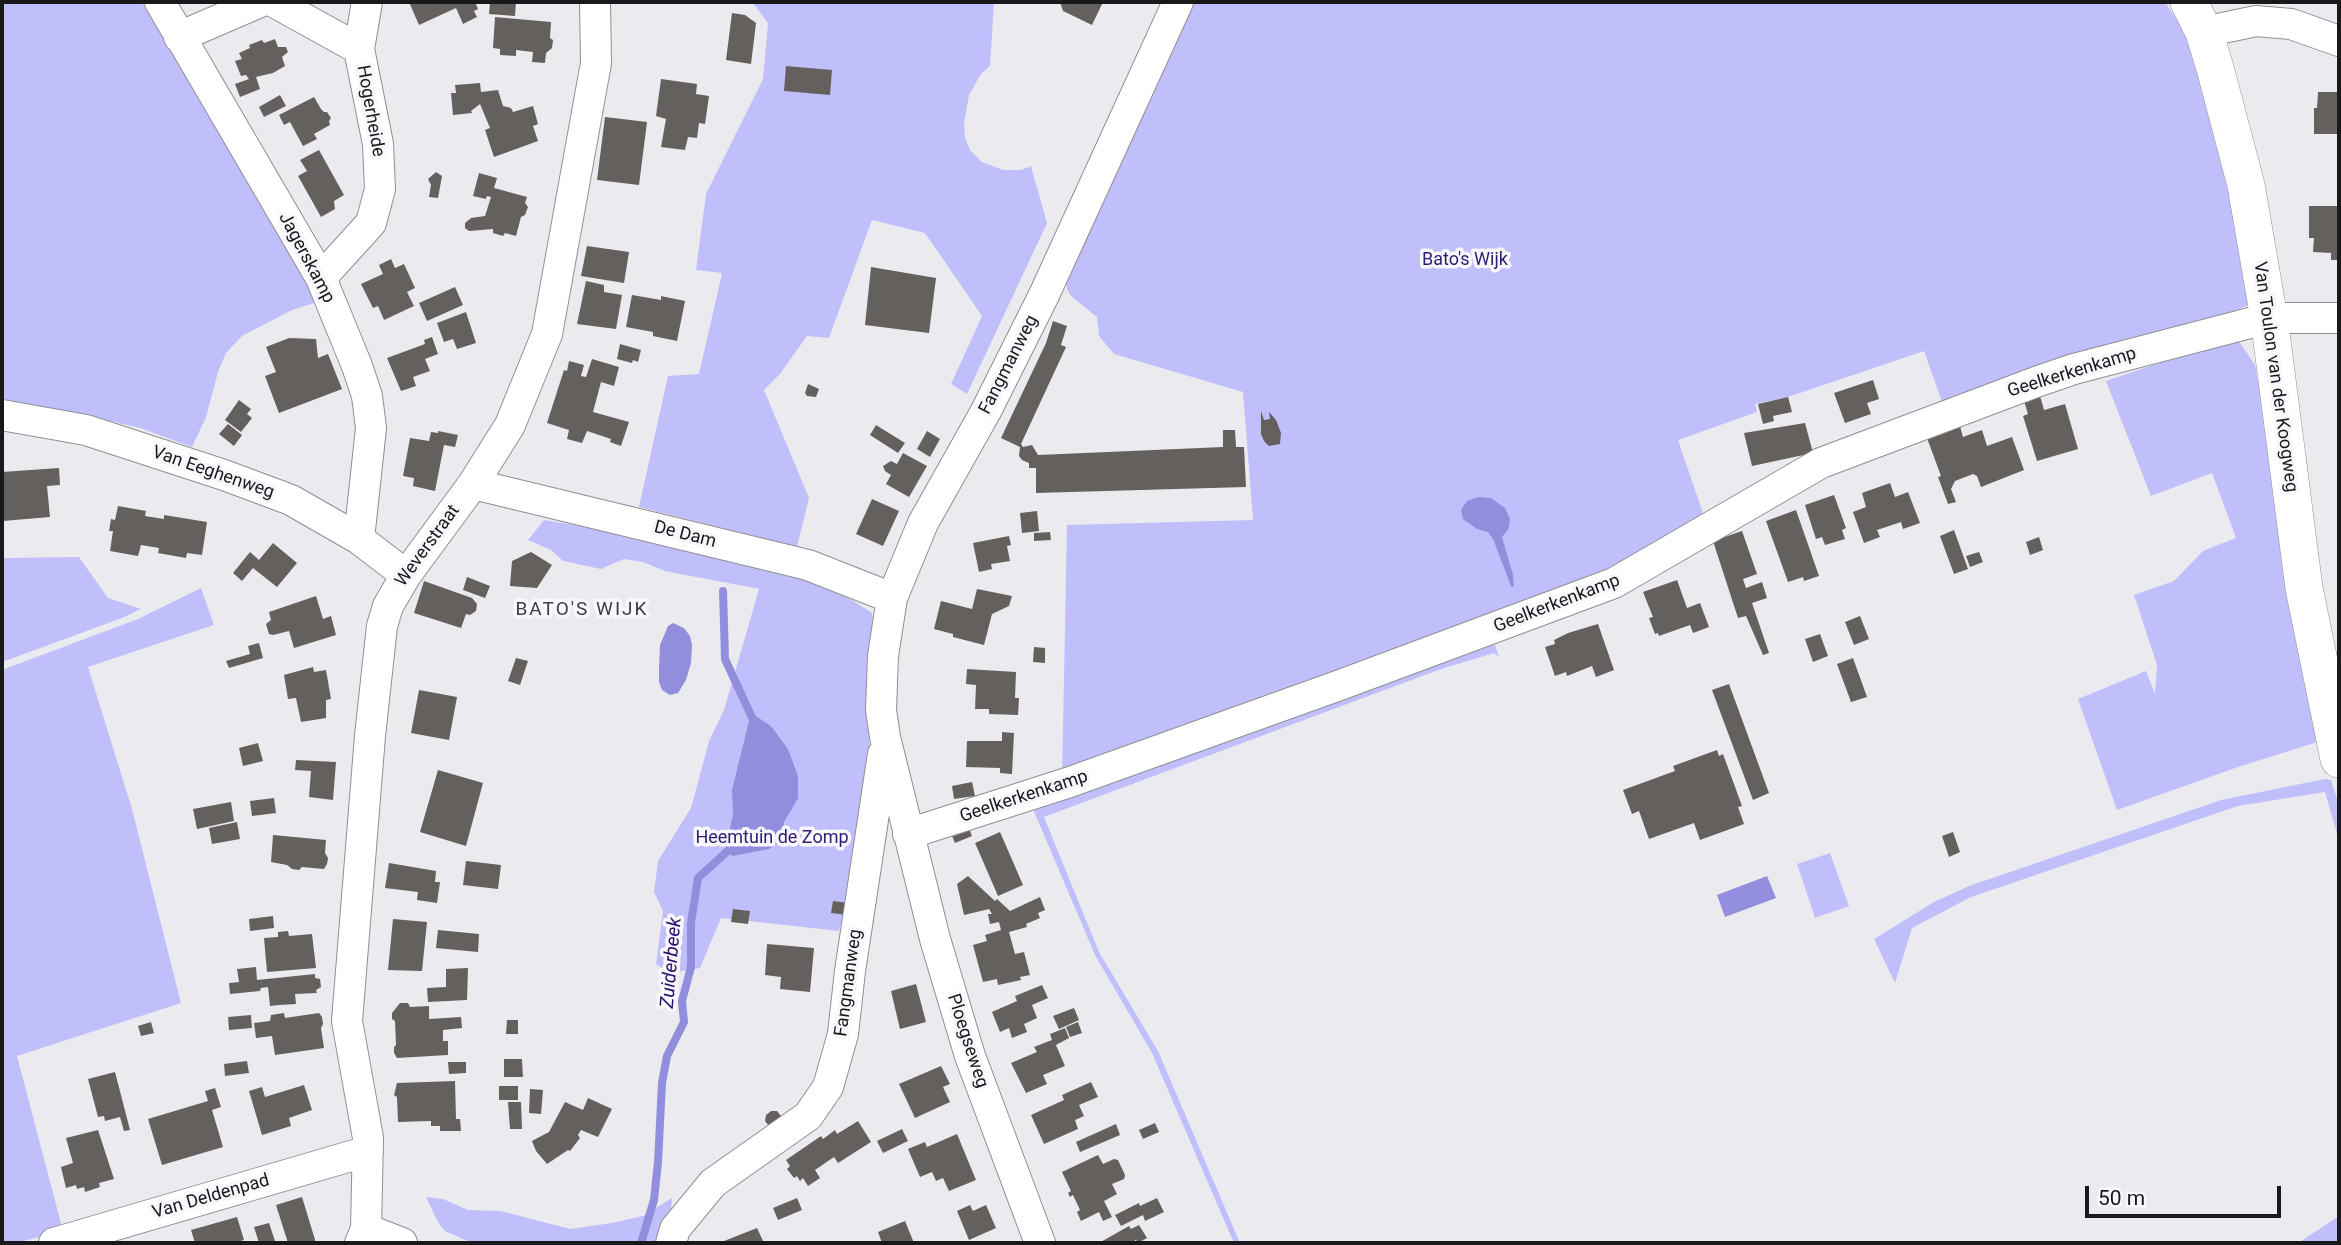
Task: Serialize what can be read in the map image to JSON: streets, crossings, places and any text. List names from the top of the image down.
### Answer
{
  "streets": {
    "street": [
      "Hogerheide",
      "Jagerskamp",
      "Fangmanweg",
      "Geelkerkenkamp",
      "Van Toulon van der Koogweg",
      "Van Eeghenweg",
      "De Dam",
      "Weverstraat",
      "Ploegseweg",
      "Van Deldenpad"
    ]
  },
  "crossings": [
    ["Hogerheide", "Jagerskamp"],
    ["Jagerskamp", "Van Eeghenweg"],
    ["Fangmanweg", "Geelkerkenkamp"],
    ["Fangmanweg", "De Dam"],
    ["Fangmanweg", "Ploegseweg"],
    ["Geelkerkenkamp", "Van Toulon van der Koogweg"],
    ["Geelkerkenkamp", "Ploegseweg"],
    ["Van Eeghenweg", "Weverstraat"],
    ["De Dam", "Weverstraat"],
    ["Weverstraat", "Van Deldenpad"]
  ],
  "districts": ["BATO'S WIJK"],
  "water": ["Zuiderbeek"],
  "parks": ["Bato's Wijk", "Heemtuin de Zomp"],
  "scale_bar": "50 m"
}
